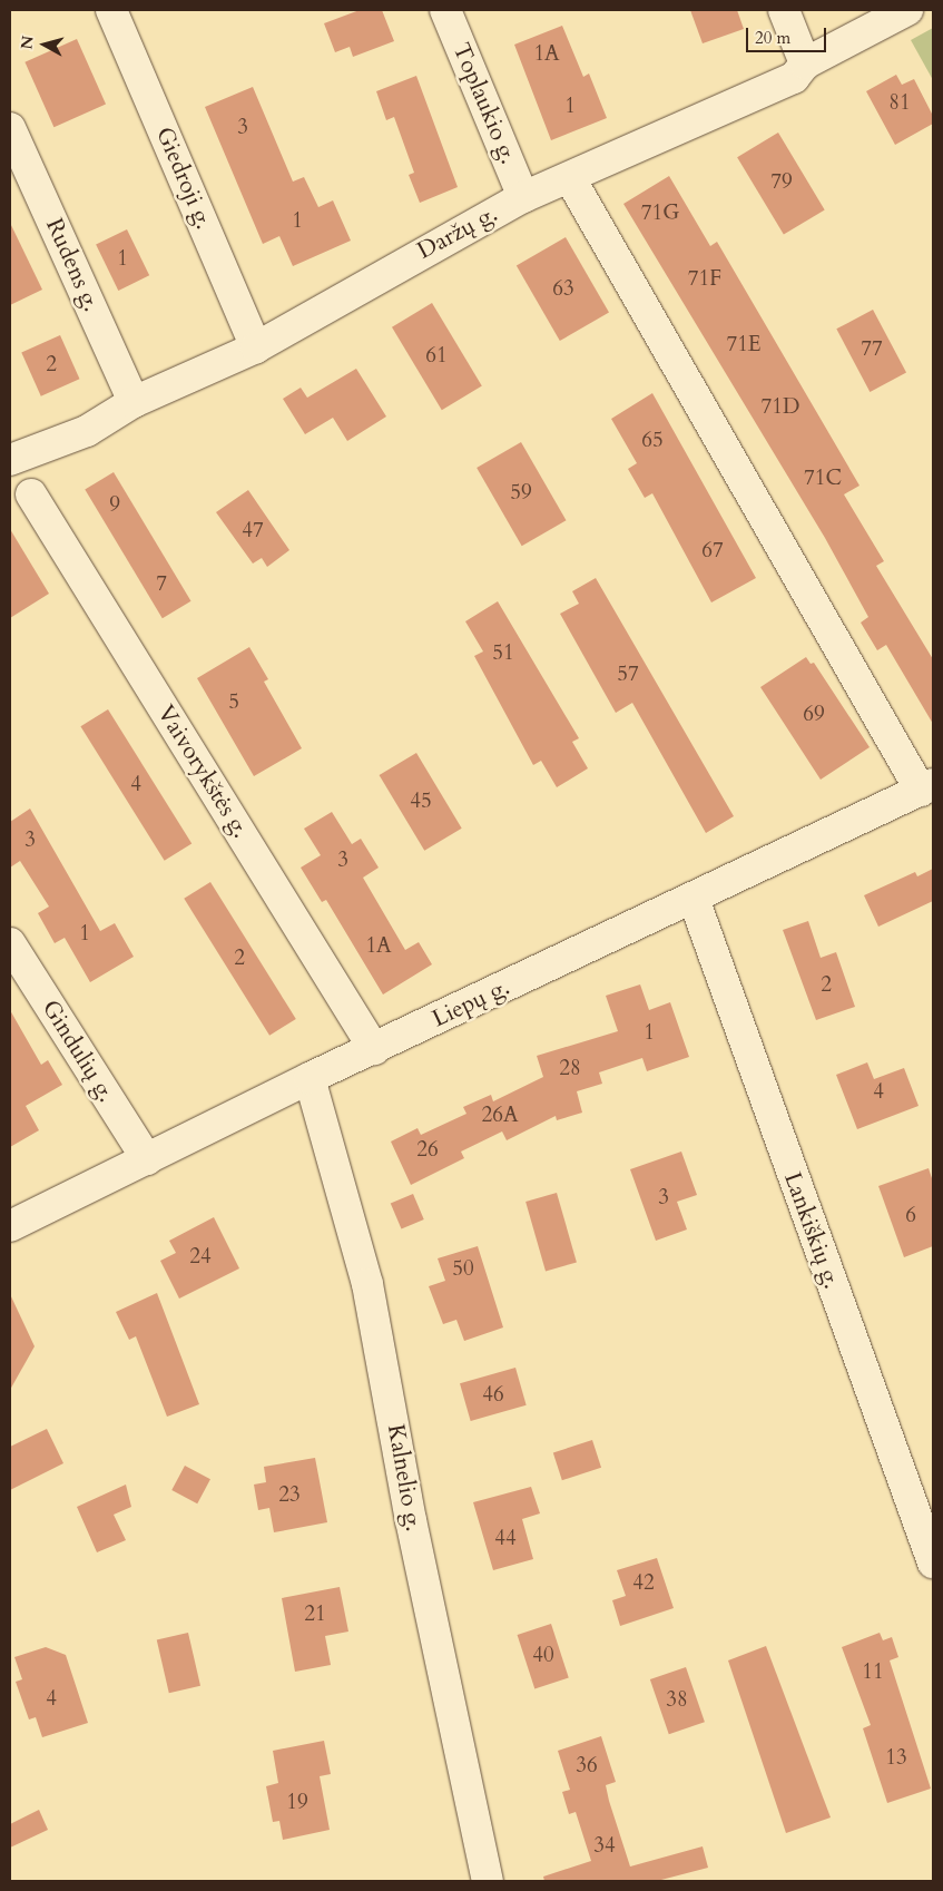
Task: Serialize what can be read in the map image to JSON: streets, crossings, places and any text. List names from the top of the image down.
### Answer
{
  "streets": {
    "street": [
      "Toplaukio g.",
      "Giedroji g.",
      "Daržų g.",
      "Rudens g.",
      "Vaivorykštės g.",
      "Liepų g.",
      "Gindulių g.",
      "Lankiškių g.",
      "Kalnelio g."
    ]
  },
  "crossings": [
    ["Toplaukio g.", "Daržų g."],
    ["Giedroji g.", "Daržų g."],
    ["Daržų g.", "Rudens g."],
    ["Vaivorykštės g.", "Liepų g."],
    ["Liepų g.", "Gindulių g."],
    ["Liepų g.", "Lankiškių g."],
    ["Liepų g.", "Kalnelio g."]
  ],
  "house_numbers": [
    "1A",
    "81",
    "1",
    "3",
    "79",
    "71G",
    "1",
    "1",
    "71F",
    "63",
    "71E",
    "77",
    "61",
    "2",
    "71D",
    "65",
    "71C",
    "59",
    "9",
    "47",
    "67",
    "7",
    "51",
    "57",
    "5",
    "69",
    "4",
    "45",
    "3",
    "3",
    "1",
    "1A",
    "2",
    "2",
    "1",
    "28",
    "4",
    "26A",
    "26",
    "3",
    "6",
    "24",
    "50",
    "46",
    "23",
    "44",
    "42",
    "21",
    "40",
    "11",
    "4",
    "38",
    "13",
    "36",
    "19",
    "34"
  ],
  "scale_bar": "20 m",
  "north": "left"
}
